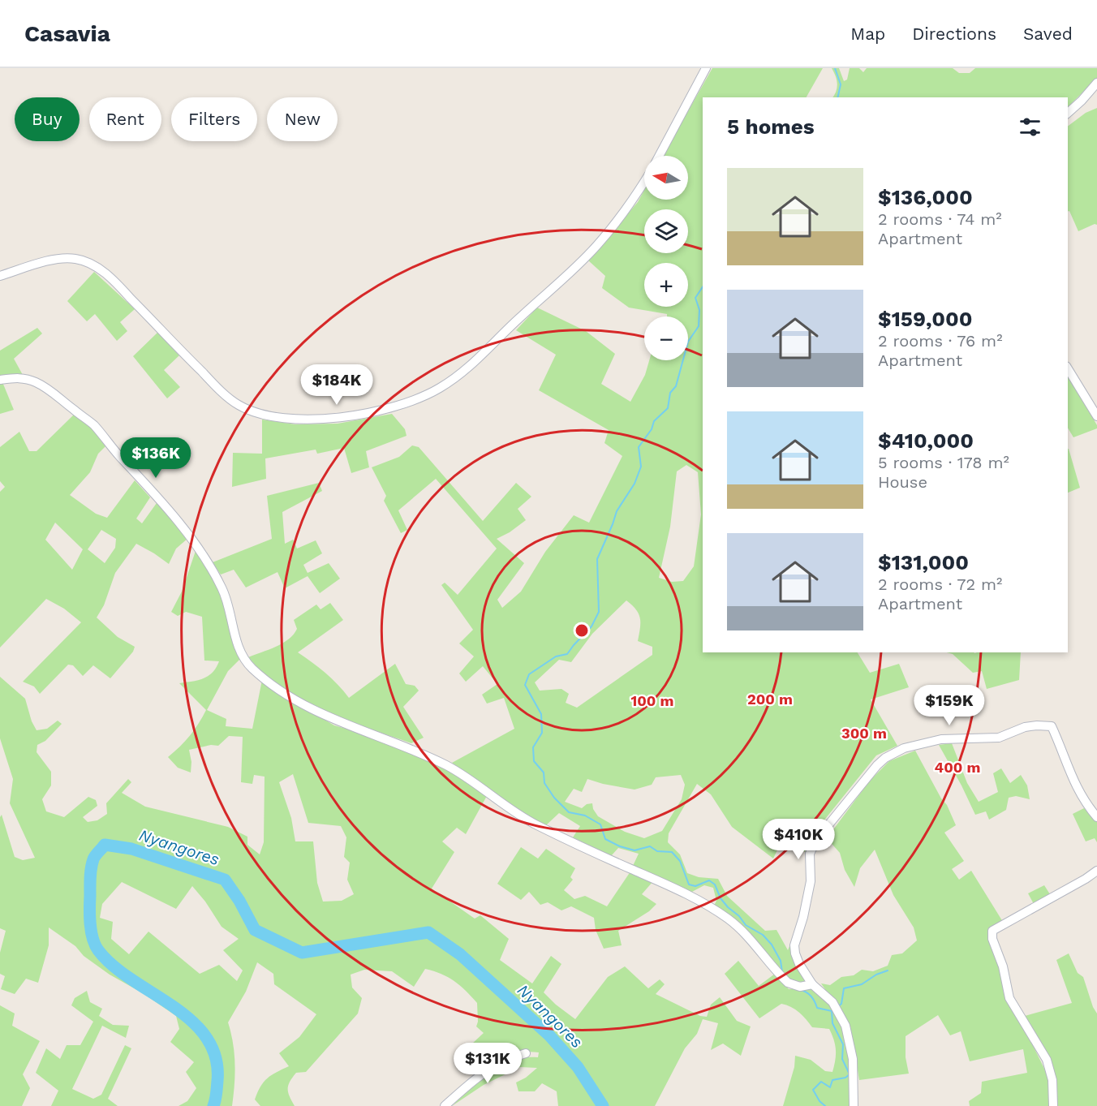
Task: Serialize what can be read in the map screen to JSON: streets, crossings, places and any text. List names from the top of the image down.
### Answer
{
  "water": ["Nyangores"],
  "north": "left",
  "page": {
    "header": "Casavia",
    "nav": ["Map", "Directions", "Saved"],
    "chip": [
      "Buy",
      "Rent",
      "Filters",
      "New"
    ],
    "heading": "5 homes",
    "map_buttons": ["+", "−"],
    "list": [
      {
        "name": "$136,000",
        "note": "2 rooms · 74 m² · Apartment"
      },
      {
        "name": "$159,000",
        "note": "2 rooms · 76 m² · Apartment"
      },
      {
        "name": "$410,000",
        "note": "5 rooms · 178 m² · House"
      },
      {
        "name": "$131,000",
        "note": "2 rooms · 72 m² · Apartment"
      }
    ],
    "price": [
      "$184K",
      "$136K",
      "$159K",
      "$410K",
      "$131K"
    ]
  },
  "rings": [
    "200 m",
    "100 m",
    "300 m",
    "400 m"
  ]
}
